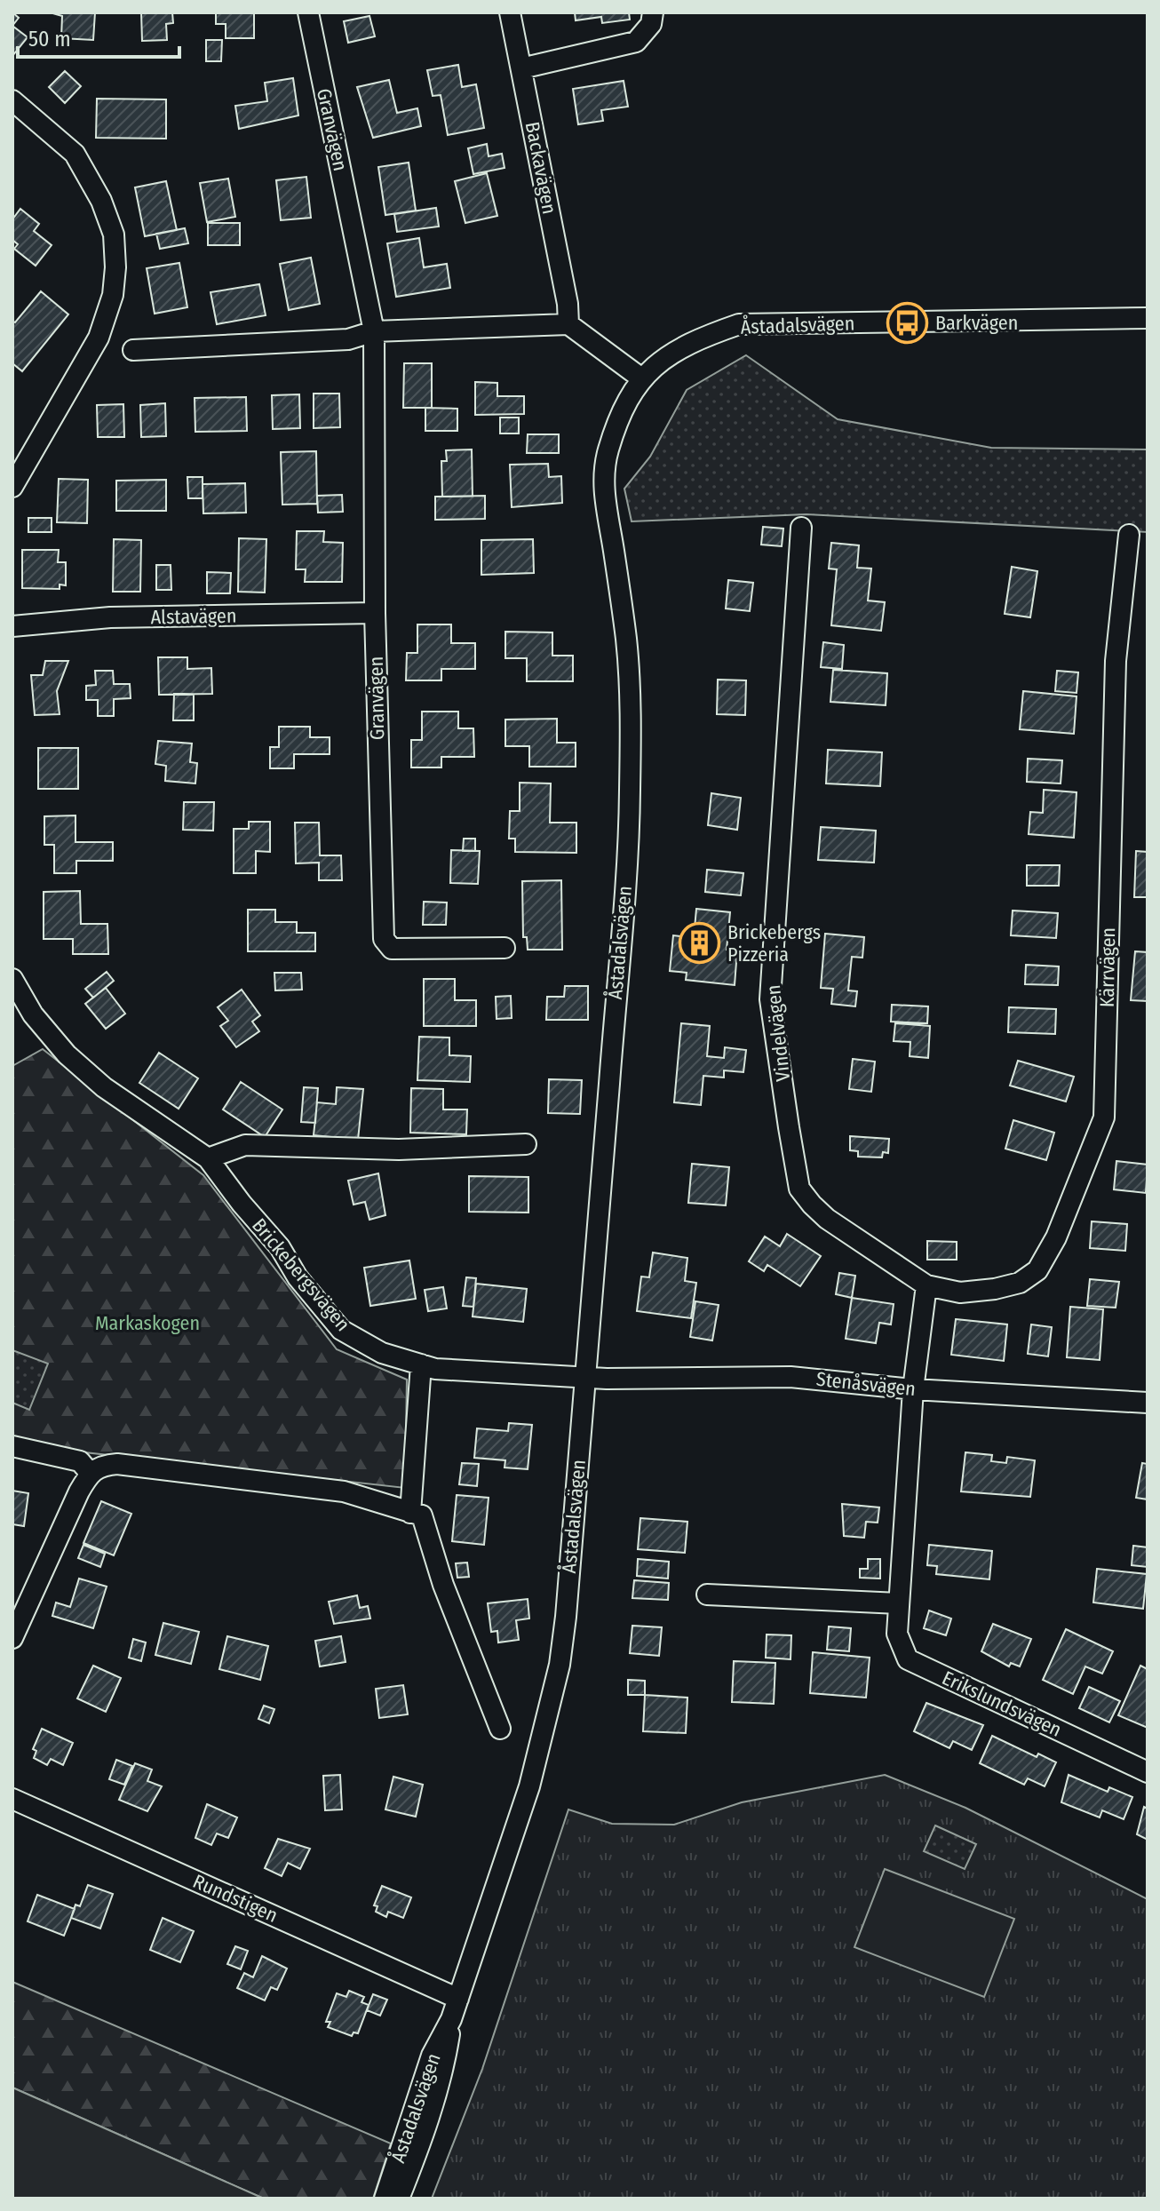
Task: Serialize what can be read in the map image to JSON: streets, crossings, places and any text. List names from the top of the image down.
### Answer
{
  "streets": {
    "street": [
      "Granvägen",
      "Backavägen",
      "Åstadalsvägen",
      "Alstavägen",
      "Kärrvägen",
      "Vindelvägen",
      "Brickebergsvägen",
      "Stenåsvägen",
      "Erikslundsvägen",
      "Rundstigen"
    ]
  },
  "crossings": [
    ["Granvägen", "Alstavägen"],
    ["Åstadalsvägen", "Brickebergsvägen"],
    ["Åstadalsvägen", "Stenåsvägen"],
    ["Åstadalsvägen", "Rundstigen"],
    ["Kärrvägen", "Vindelvägen"],
    ["Brickebergsvägen", "Stenåsvägen"],
    ["Stenåsvägen", "Erikslundsvägen"]
  ],
  "parks": ["Markaskogen"],
  "places": {
    "bus stop": ["Barkvägen"],
    "building": ["Brickebergs Pizzeria"]
  },
  "scale_bar": "50 m"
}
